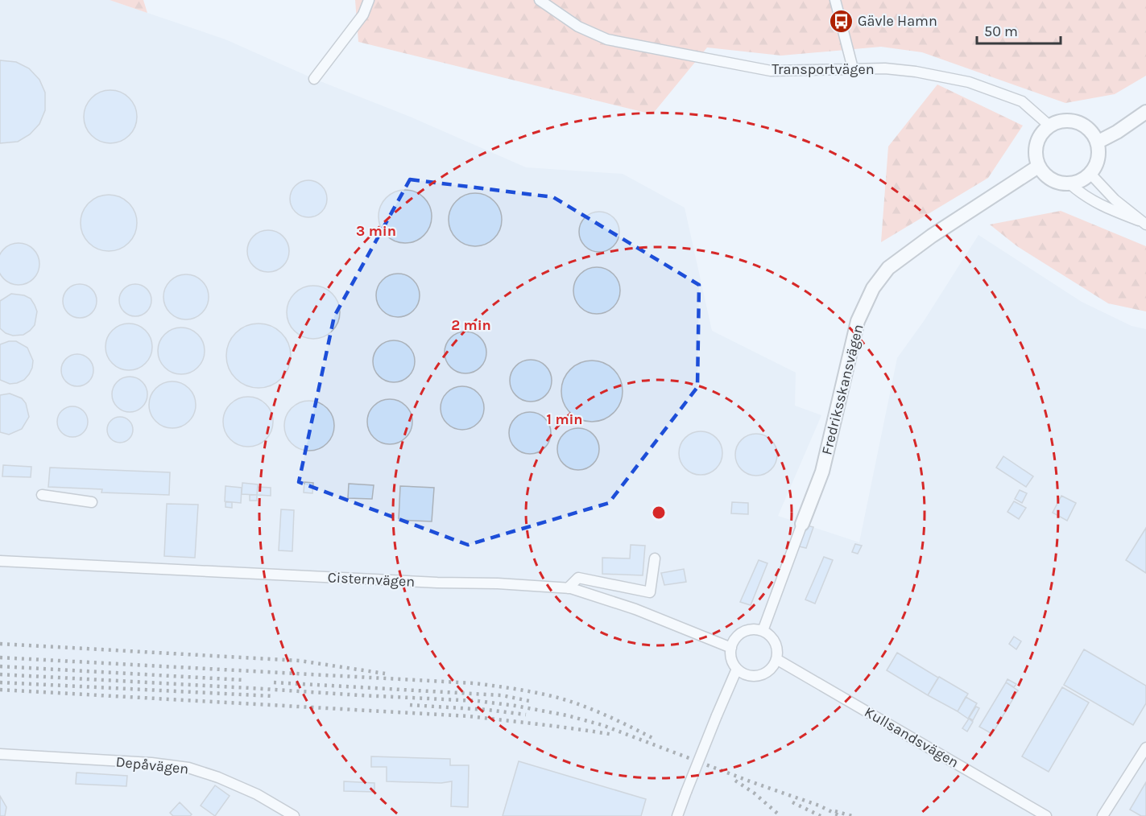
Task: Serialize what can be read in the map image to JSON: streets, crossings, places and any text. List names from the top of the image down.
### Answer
{
  "streets": {
    "main road": ["Fredriksskansvägen"],
    "street": [
      "Transportvägen",
      "Cisternvägen",
      "Kullsandsvägen",
      "Depåvägen"
    ]
  },
  "crossings": [
    ["Transportvägen", "Fredriksskansvägen"],
    ["Fredriksskansvägen", "Cisternvägen"],
    ["Fredriksskansvägen", "Kullsandsvägen"],
    ["Cisternvägen", "Kullsandsvägen"]
  ],
  "places": {
    "bus stop": ["Gävle Hamn"]
  },
  "scale_bar": "50 m",
  "rings": ["3 min", "2 min", "1 min"]
}
